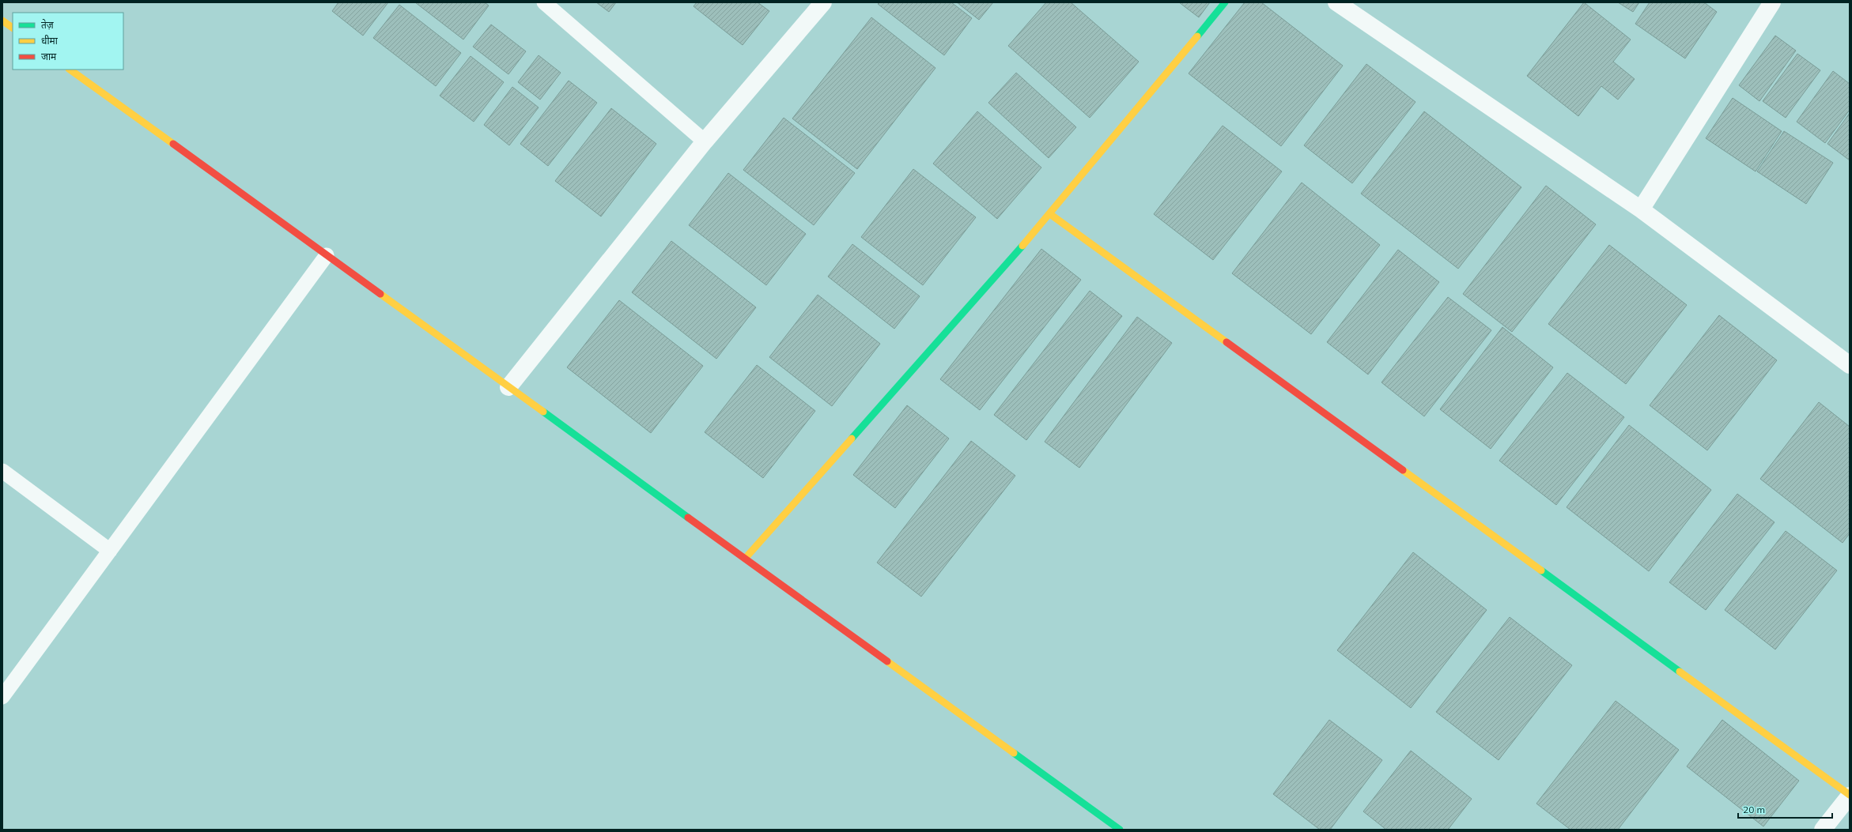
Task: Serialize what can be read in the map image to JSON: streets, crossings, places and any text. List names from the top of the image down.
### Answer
{
  "legend": ["तेज़", "धीमा", "जाम"],
  "scale_bar": "20 m"
}
